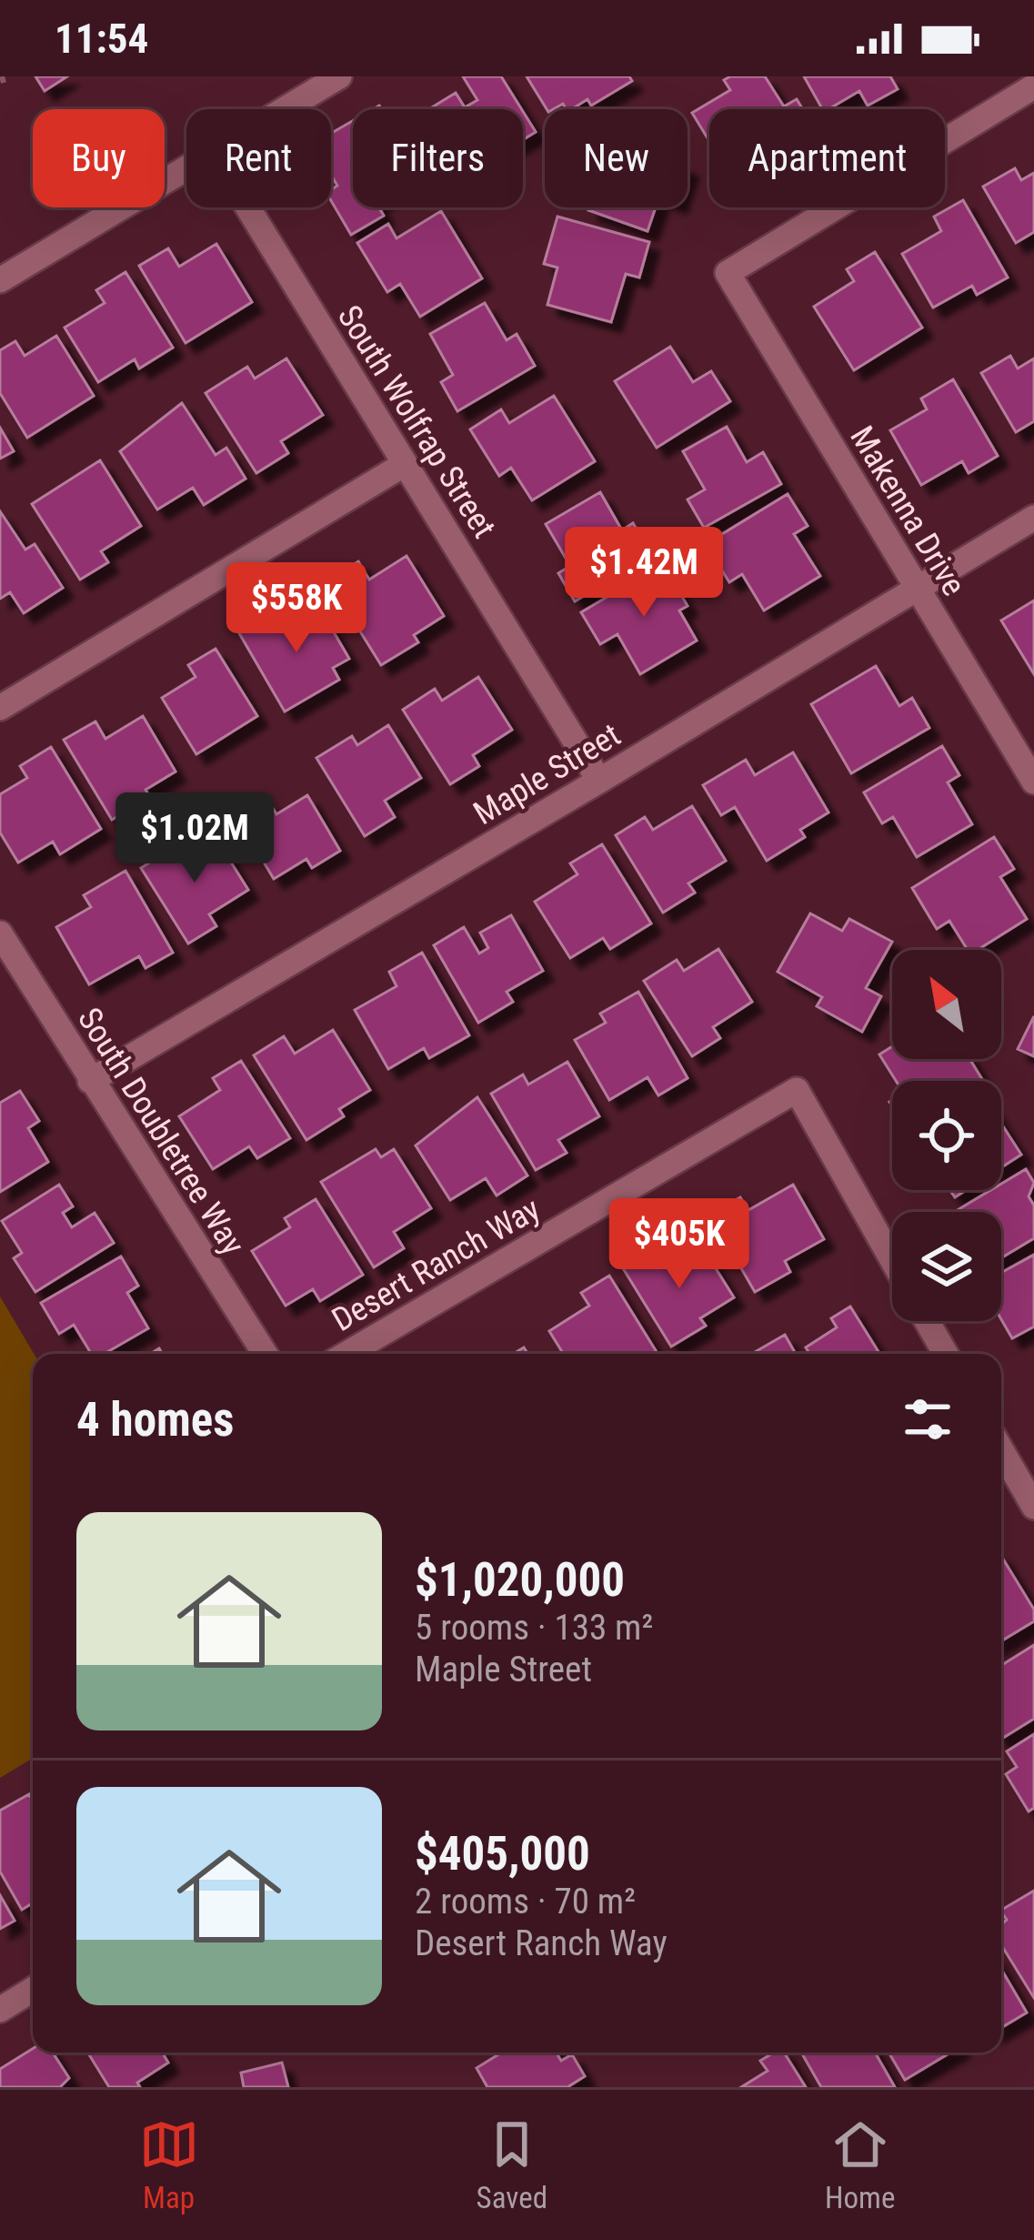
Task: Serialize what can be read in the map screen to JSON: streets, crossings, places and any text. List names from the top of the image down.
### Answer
{
  "streets": {
    "street": [
      "South Wolfrap Street",
      "Makenna Drive",
      "Maple Street",
      "South Doubletree Way",
      "Desert Ranch Way"
    ]
  },
  "crossings": [
    ["South Wolfrap Street", "Maple Street"],
    ["Makenna Drive", "Maple Street"],
    ["Maple Street", "South Doubletree Way"]
  ],
  "north": "top left",
  "page": {
    "status": "11:54",
    "chip": [
      "Buy",
      "Rent",
      "Filters",
      "New",
      "Apartment"
    ],
    "price": [
      "$1.42M",
      "$558K",
      "$1.02M",
      "$405K"
    ],
    "heading": "4 homes",
    "list": [
      {
        "name": "$1,020,000",
        "note": "5 rooms · 133 m² · Maple Street"
      },
      {
        "name": "$405,000",
        "note": "2 rooms · 70 m² · Desert Ranch Way"
      }
    ],
    "tabs": ["Map", "Saved", "Home"]
  }
}
